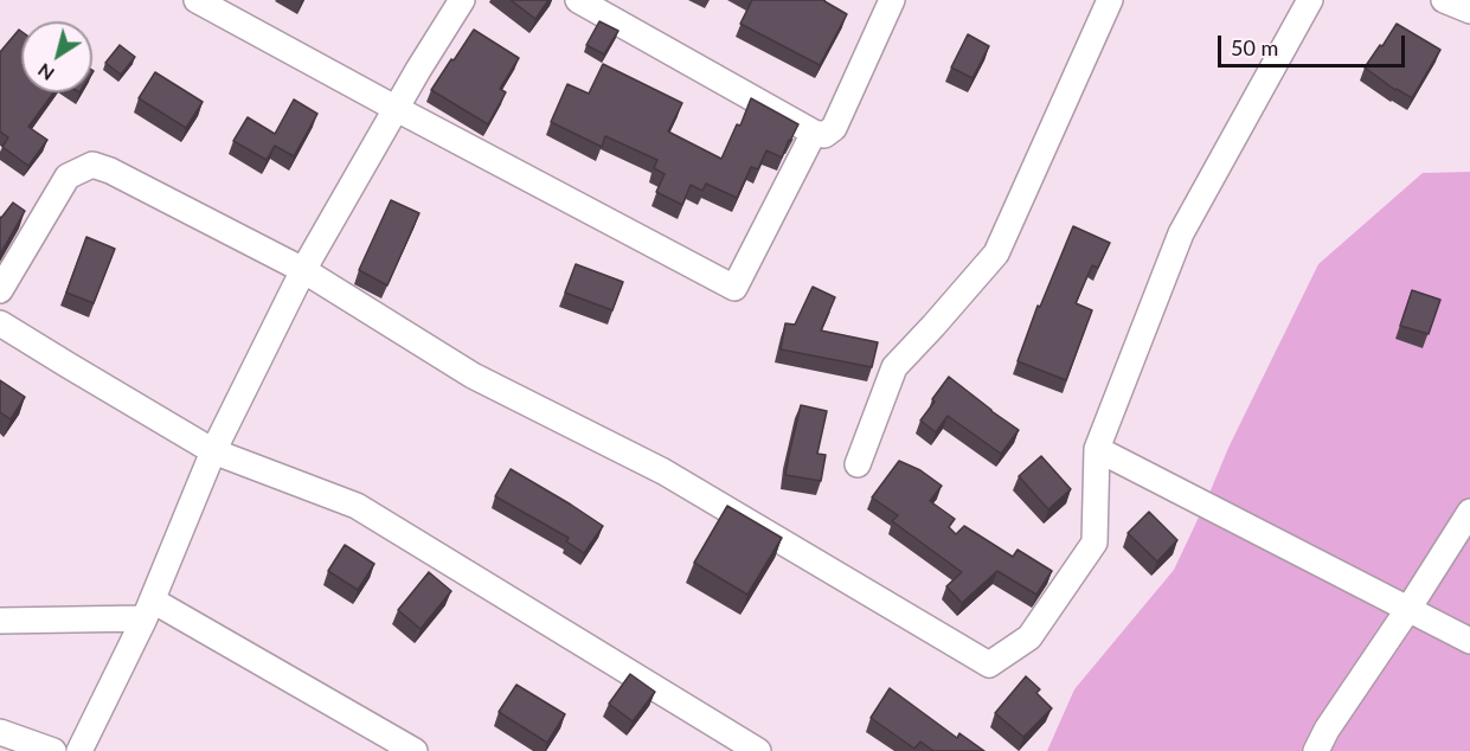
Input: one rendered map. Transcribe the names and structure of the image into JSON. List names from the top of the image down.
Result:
{
  "scale_bar": "50 m",
  "north": "bottom left"
}
